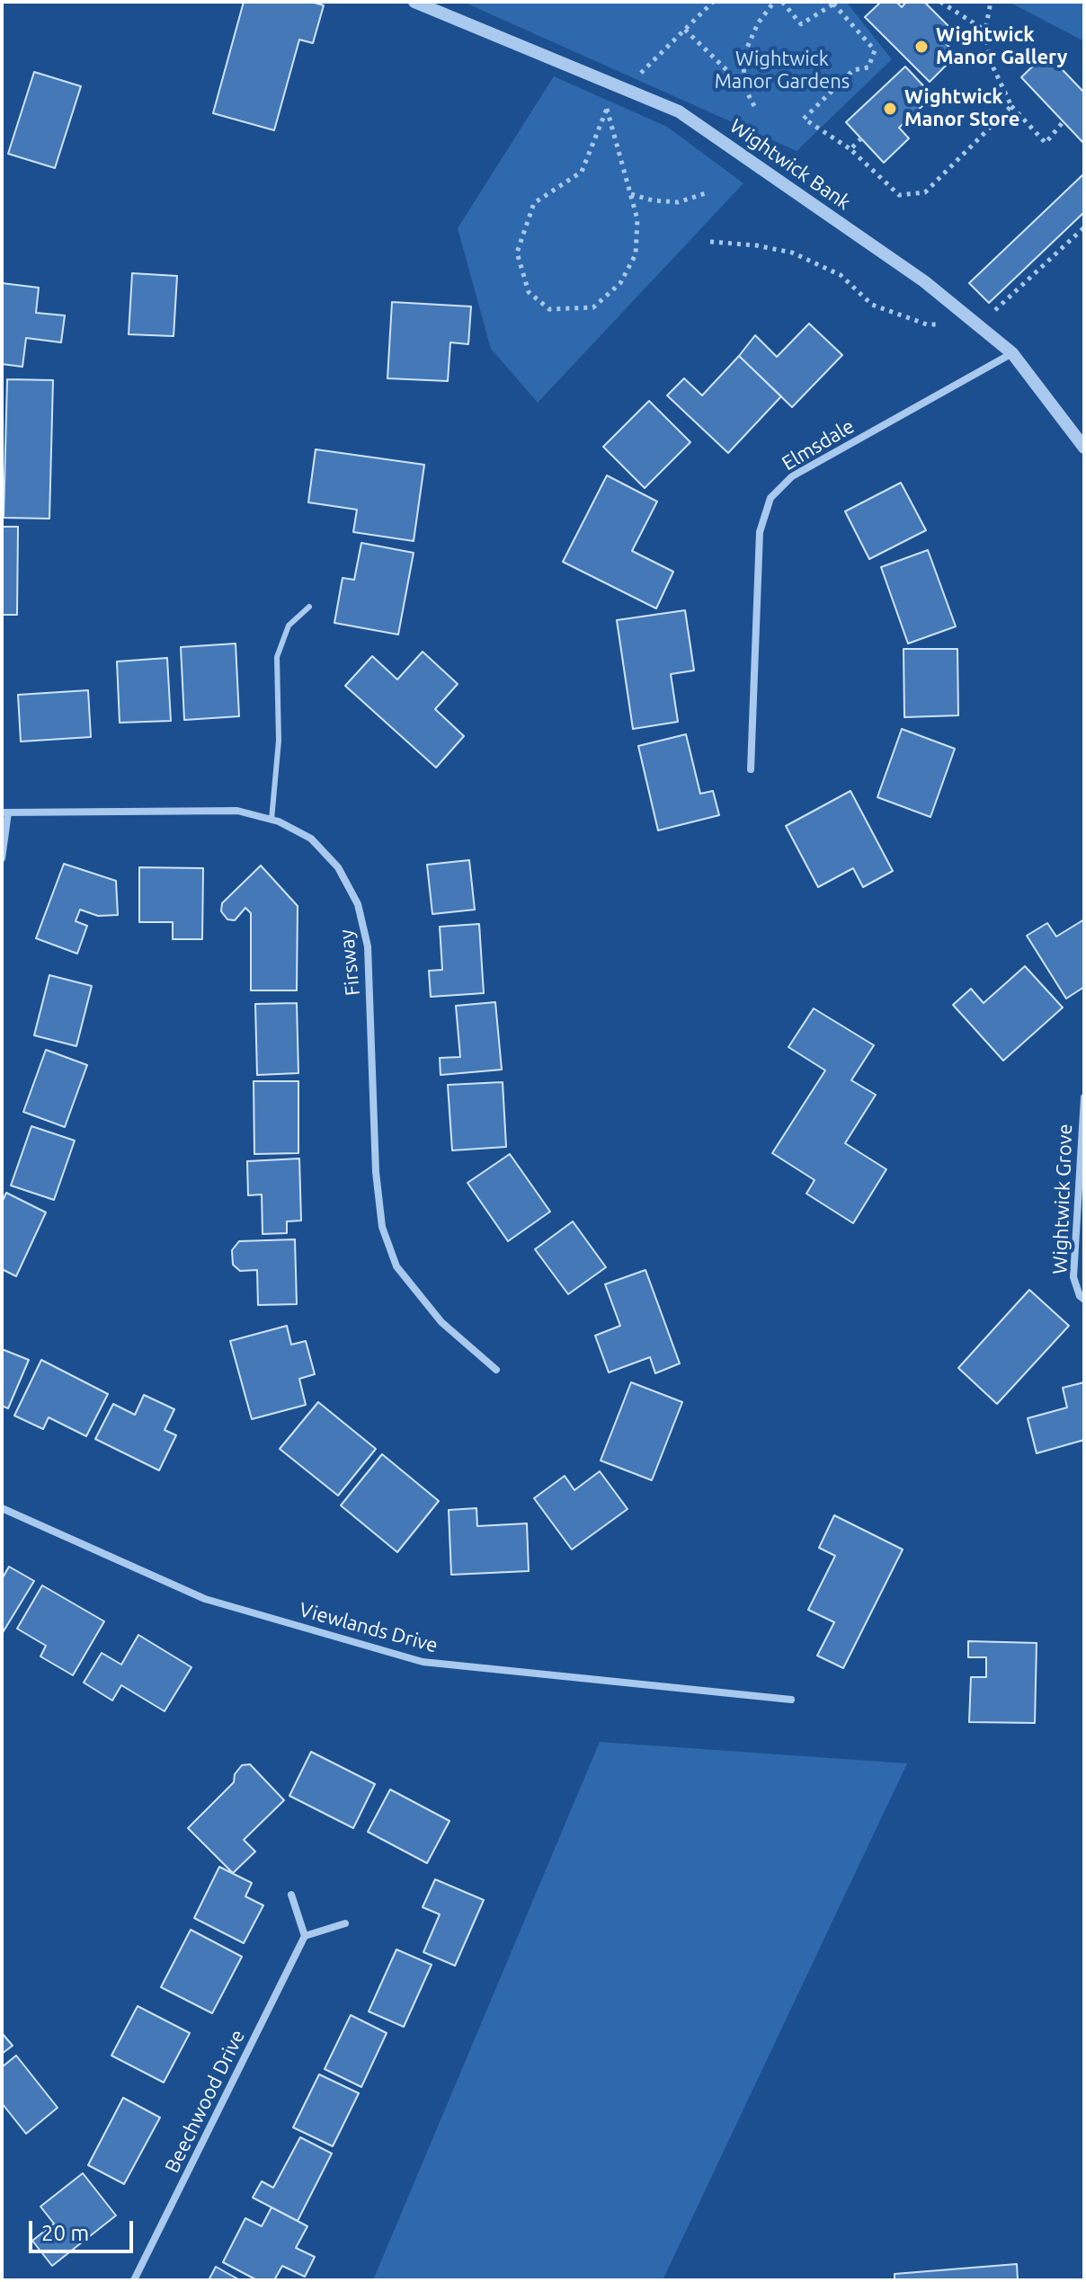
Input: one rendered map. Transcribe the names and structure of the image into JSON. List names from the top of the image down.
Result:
{
  "streets": {
    "street": [
      "Wightwick Bank",
      "Elmsdale",
      "Firsway",
      "Wightwick Grove",
      "Viewlands Drive",
      "Beechwood Drive"
    ]
  },
  "crossings": [
    ["Wightwick Bank", "Elmsdale"]
  ],
  "parks": ["Wightwick Manor Gardens"],
  "places": ["Wightwick Manor Gallery", "Wightwick Manor Store"],
  "scale_bar": "20 m"
}
